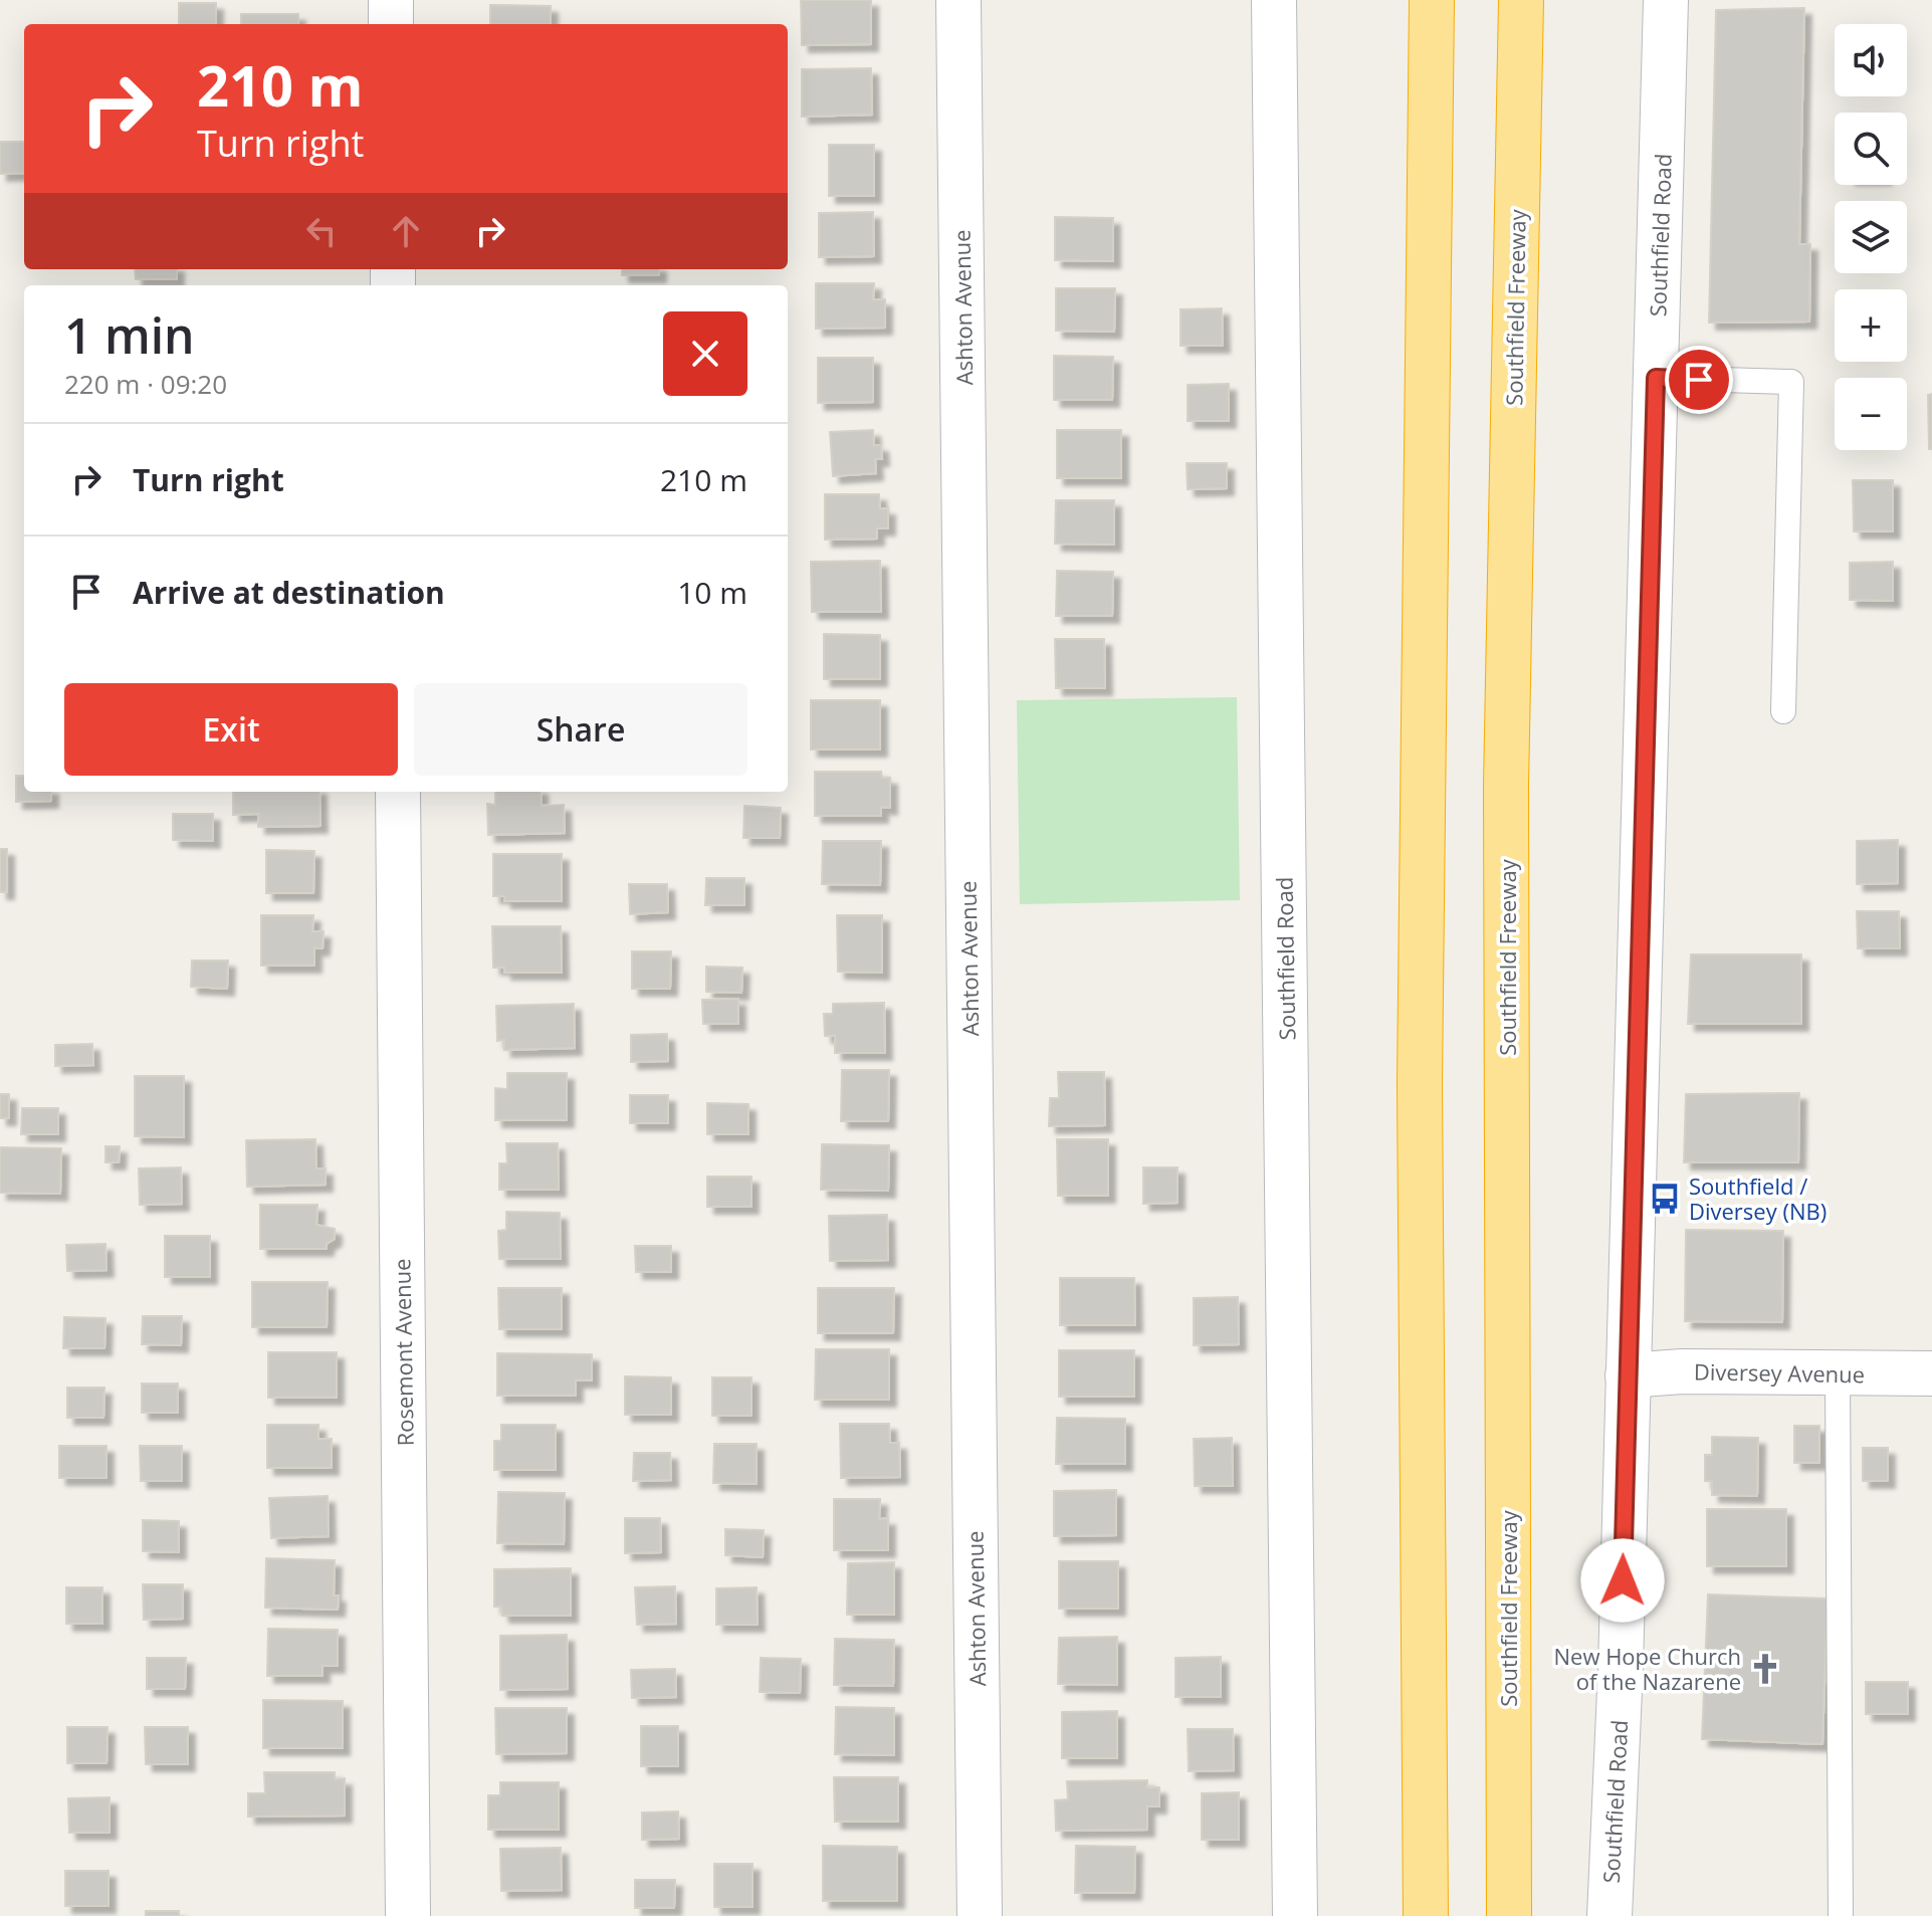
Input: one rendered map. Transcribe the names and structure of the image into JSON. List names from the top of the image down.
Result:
{
  "streets": {
    "highway": ["Southfield Freeway"],
    "main road": [
      "Southfield Road",
      "Ashton Avenue",
      "Rosemont Avenue",
      "Diversey Avenue"
    ]
  },
  "crossings": [
    ["Southfield Road", "Diversey Avenue"]
  ],
  "places": {
    "bus stop": ["Southfield / Diversey (NB)"],
    "church": ["New Hope Church of the Nazarene"]
  },
  "page": {
    "map_buttons": ["+", "−"],
    "turn": ["210 m", "Turn right"],
    "heading": ["1 min", "220 m · 09:20"],
    "list": [
      {
        "name": "Turn right",
        "value": "210 m"
      },
      {
        "name": "Arrive at destination",
        "value": "10 m"
      }
    ],
    "buttons": ["Exit", "Share"]
  }
}
